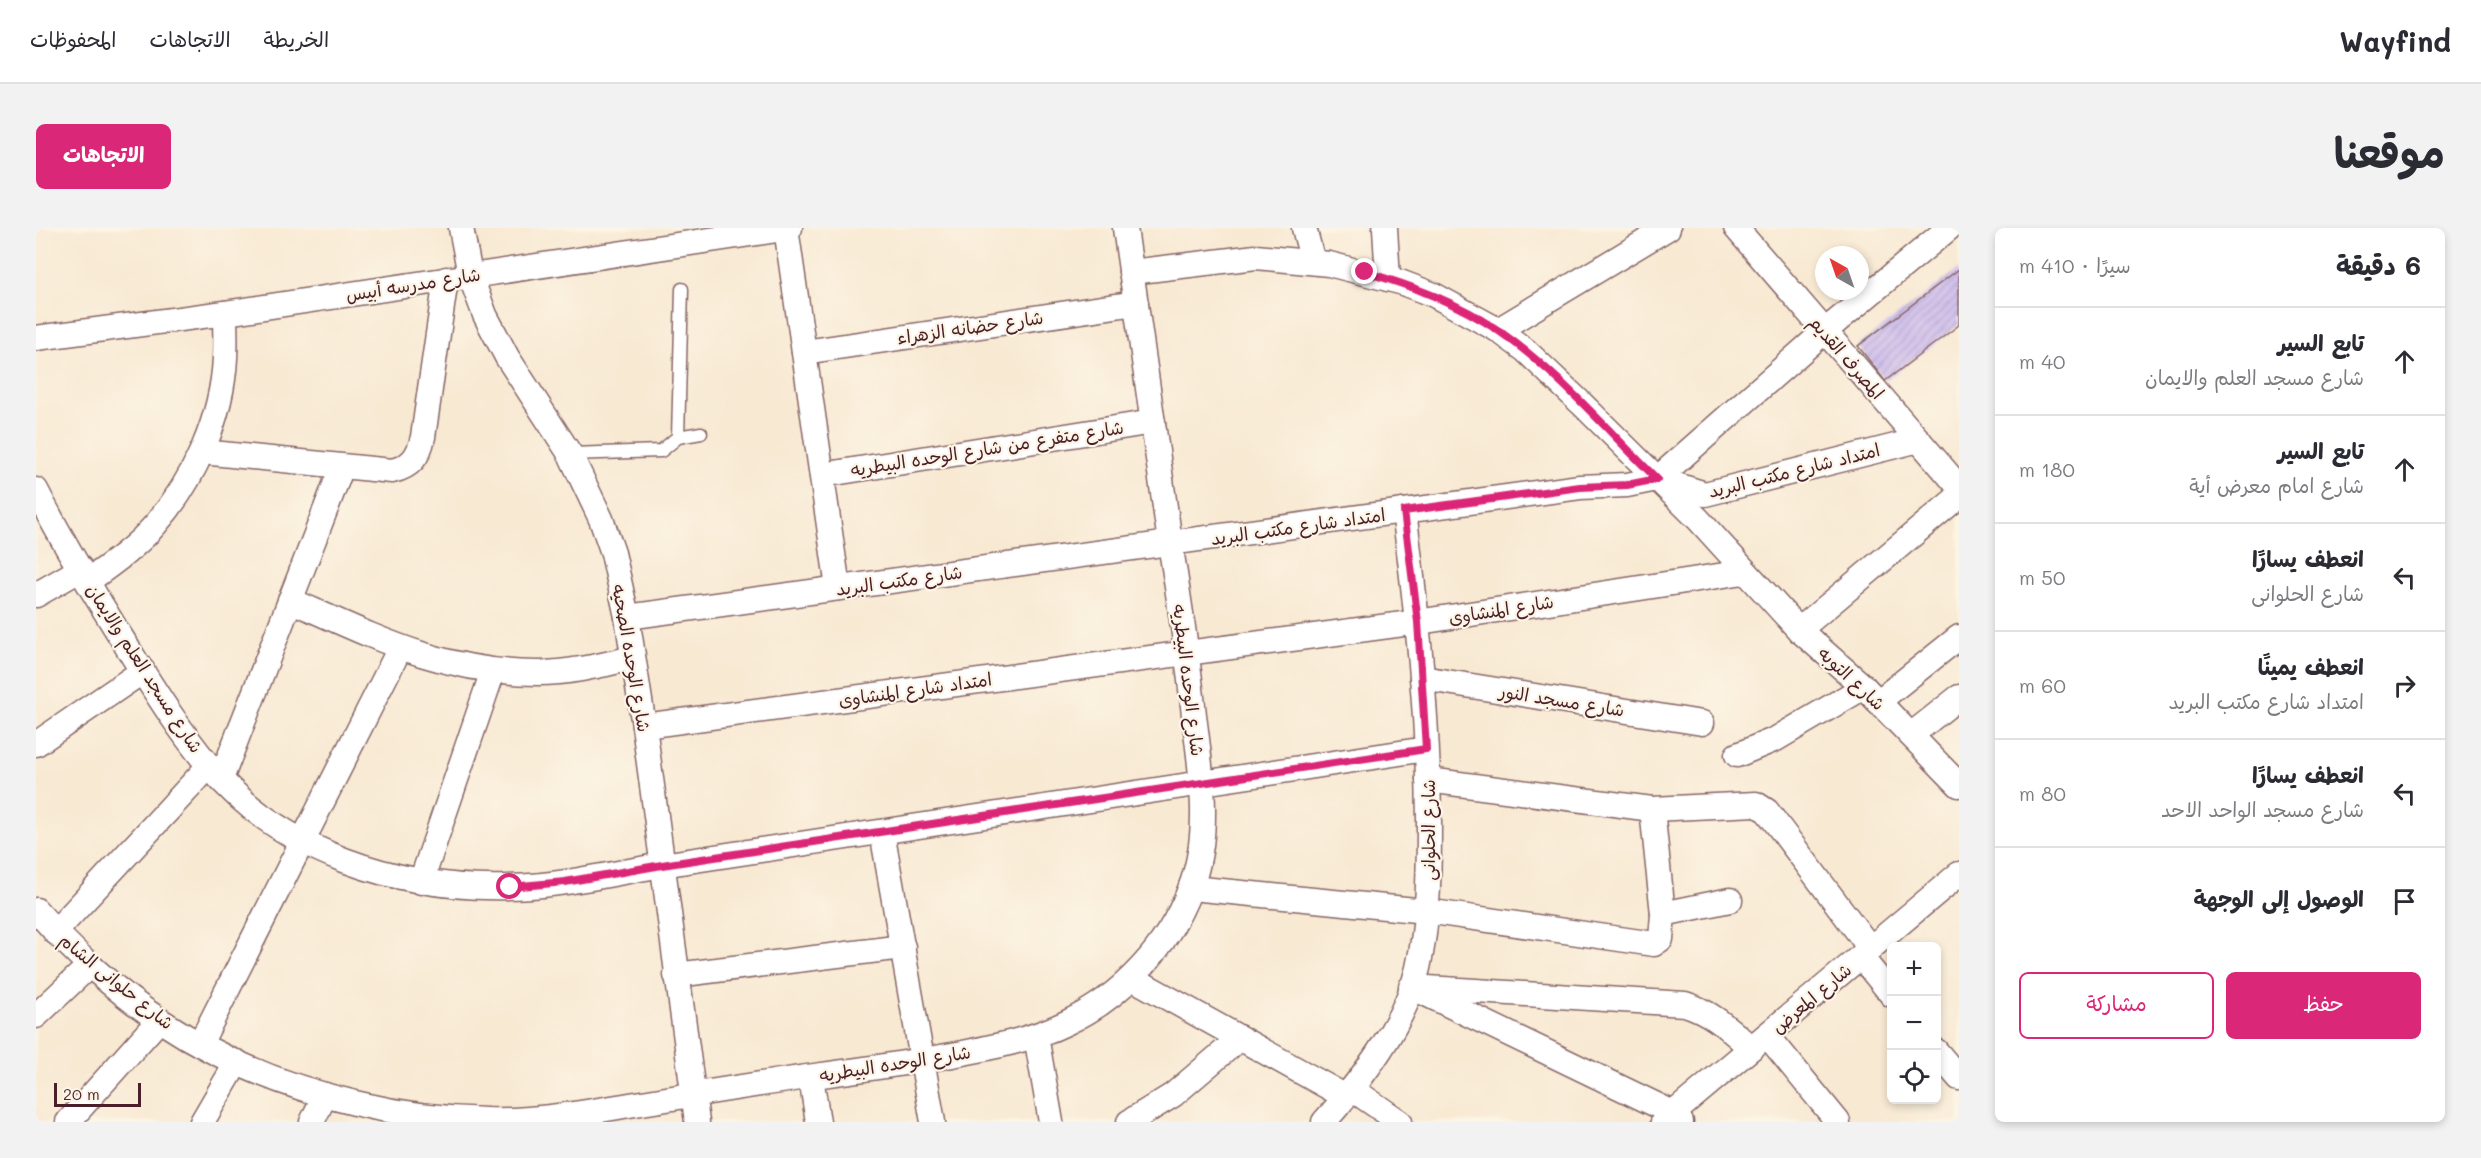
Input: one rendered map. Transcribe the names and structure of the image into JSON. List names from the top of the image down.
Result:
{
  "streets": {
    "street": [
      "شارع مدرسه أبيس",
      "شارع حضانه الزهراء",
      "المصرف القديم",
      "شارع متفرع من شارع الوحده البيطريه",
      "امتداد شارع مكتب البريد",
      "شارع مكتب البريد",
      "شارع المنشاوى",
      "شارع الوحده الصحيه",
      "شارع مسجد العلم والايمان",
      "شارع التوبه",
      "شارع الوحده البيطريه",
      "امتداد شارع المنشاوى",
      "شارع مسجد النور",
      "شارع الحلوانى",
      "شارع حلوانى الشام",
      "شارع المعرض"
    ]
  },
  "crossings": [
    ["شارع مدرسه أبيس", "شارع الوحده الصحيه"],
    ["شارع حضانه الزهراء", "شارع الوحده البيطريه"],
    ["المصرف القديم", "امتداد شارع مكتب البريد"],
    ["شارع متفرع من شارع الوحده البيطريه", "شارع الوحده البيطريه"],
    ["امتداد شارع مكتب البريد", "شارع مكتب البريد"],
    ["امتداد شارع مكتب البريد", "شارع التوبه"],
    ["امتداد شارع مكتب البريد", "شارع الوحده البيطريه"],
    ["امتداد شارع مكتب البريد", "شارع الحلوانى"],
    ["شارع مكتب البريد", "شارع الوحده الصحيه"],
    ["شارع مكتب البريد", "شارع الوحده البيطريه"],
    ["شارع المنشاوى", "شارع التوبه"],
    ["شارع المنشاوى", "شارع الوحده البيطريه"],
    ["شارع المنشاوى", "امتداد شارع المنشاوى"],
    ["شارع المنشاوى", "شارع الحلوانى"],
    ["شارع الوحده الصحيه", "شارع مسجد العلم والايمان"],
    ["شارع الوحده الصحيه", "شارع الوحده البيطريه"],
    ["شارع الوحده الصحيه", "امتداد شارع المنشاوى"],
    ["شارع الوحده الصحيه", "شارع حلوانى الشام"],
    ["شارع مسجد العلم والايمان", "شارع الوحده البيطريه"],
    ["شارع مسجد العلم والايمان", "شارع الحلوانى"],
    ["شارع التوبه", "شارع الوحده البيطريه"],
    ["شارع الوحده البيطريه", "امتداد شارع المنشاوى"],
    ["شارع الوحده البيطريه", "شارع حلوانى الشام"],
    ["شارع مسجد النور", "شارع الحلوانى"]
  ],
  "scale_bar": "20 m",
  "north": "top left",
  "page": {
    "header": "Wayfind",
    "nav": ["الخريطة", "الاتجاهات", "المحفوظات"],
    "title": "موقعنا",
    "buttons": [
      "الاتجاهات",
      ["حفظ", "مشاركة"]
    ],
    "heading": ["6 دقيقة", "سيرًا · 410 m"],
    "list": [
      ["تابع السير", "شارع مسجد العلم والايمان", "40 m"],
      ["تابع السير", "شارع امام معرض أية", "180 m"],
      ["انعطف يسارًا", "شارع الحلوانى", "50 m"],
      ["انعطف يمينًا", "امتداد شارع مكتب البريد", "60 m"],
      ["انعطف يسارًا", "شارع مسجد الواحد الاحد", "80 m"],
      "الوصول إلى الوجهة"
    ],
    "map_buttons": ["+", "−"],
    "scale": "20 m"
  }
}
